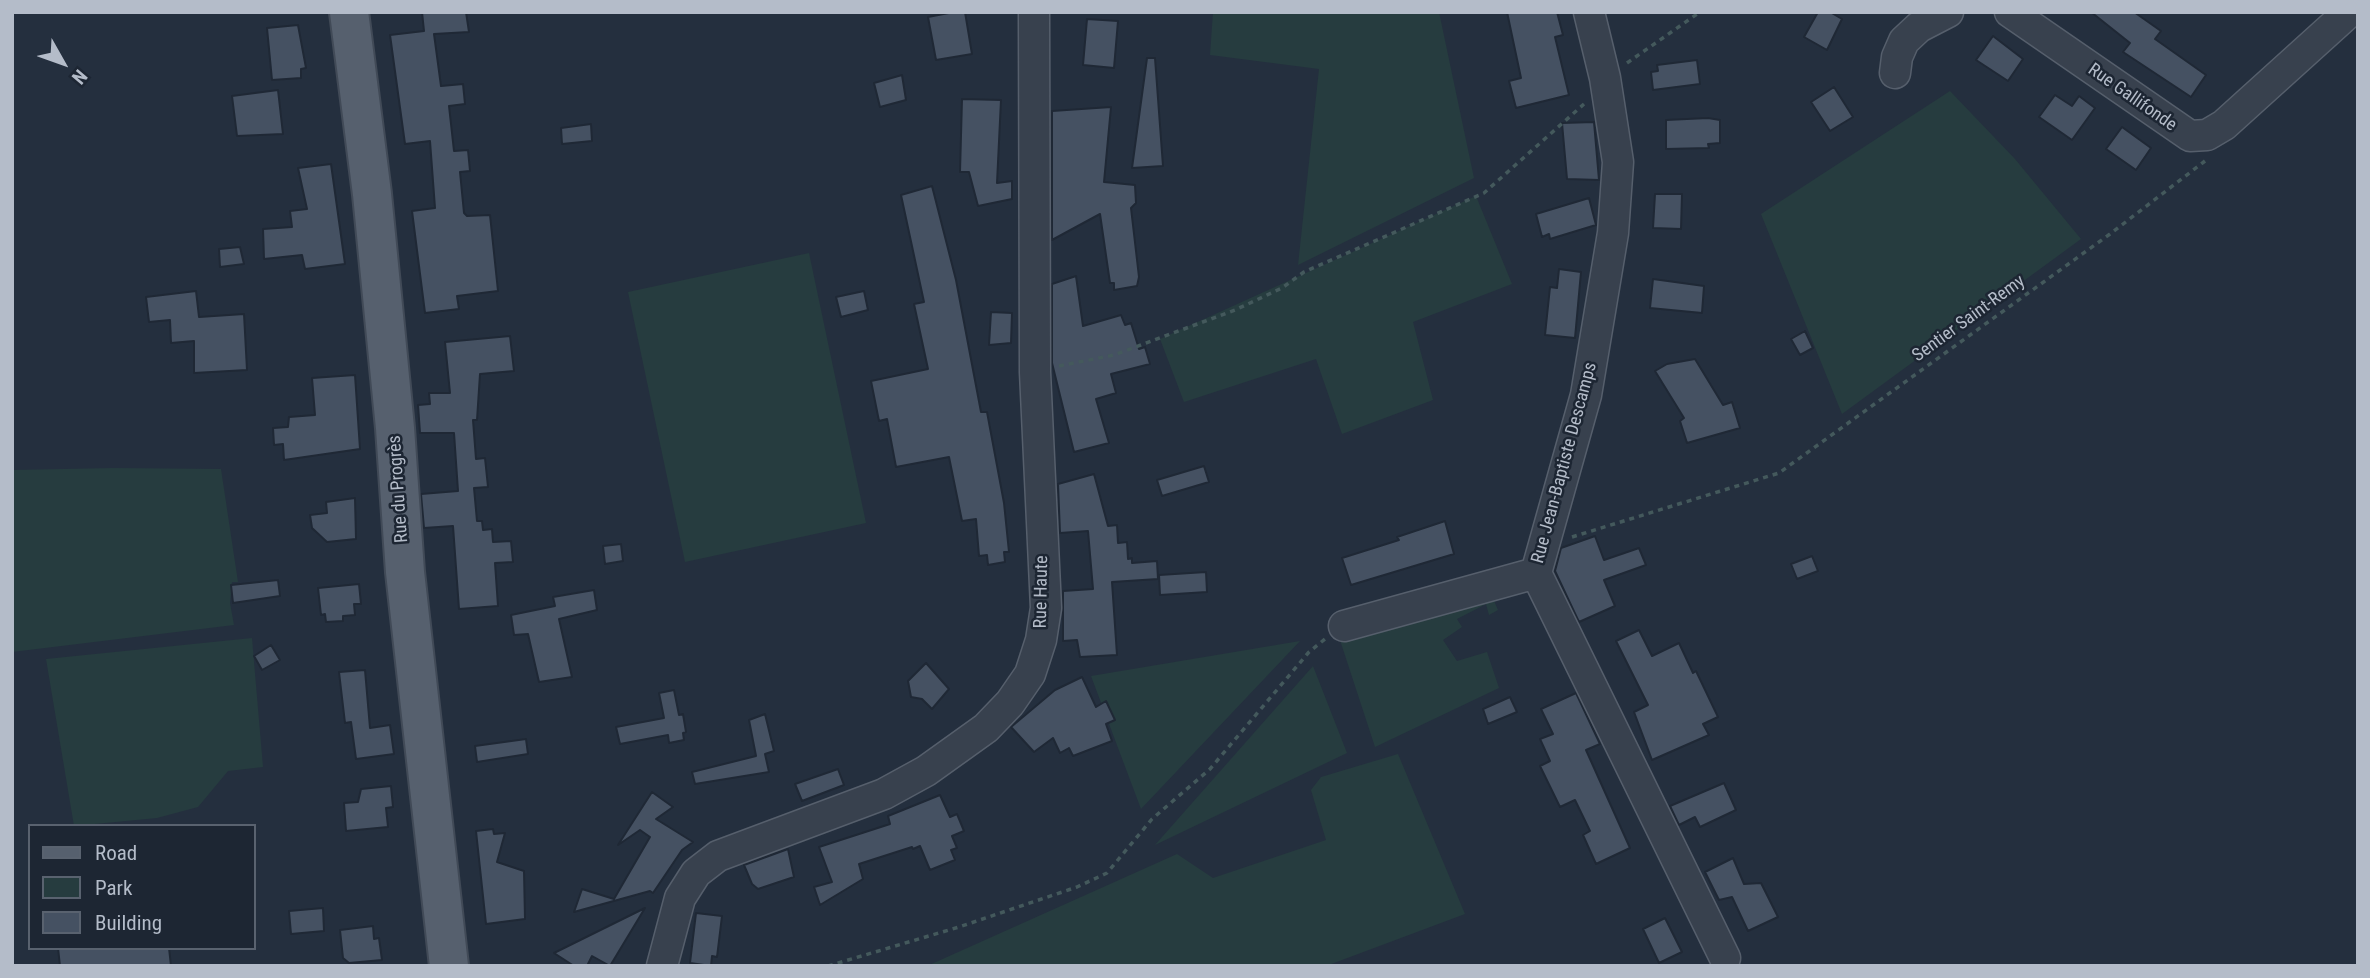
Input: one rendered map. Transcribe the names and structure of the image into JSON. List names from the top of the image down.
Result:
{
  "streets": {
    "main road": ["Rue du Progrès"],
    "street": ["Rue Gallifonde", "Rue Jean-Baptiste Descamps", "Rue Haute"],
    "path": ["Sentier Saint-Remy"]
  },
  "crossings": [
    ["Sentier Saint-Remy", "Rue Jean-Baptiste Descamps"]
  ],
  "legend": ["Road", "Park", "Building"],
  "north": "bottom right"
}
